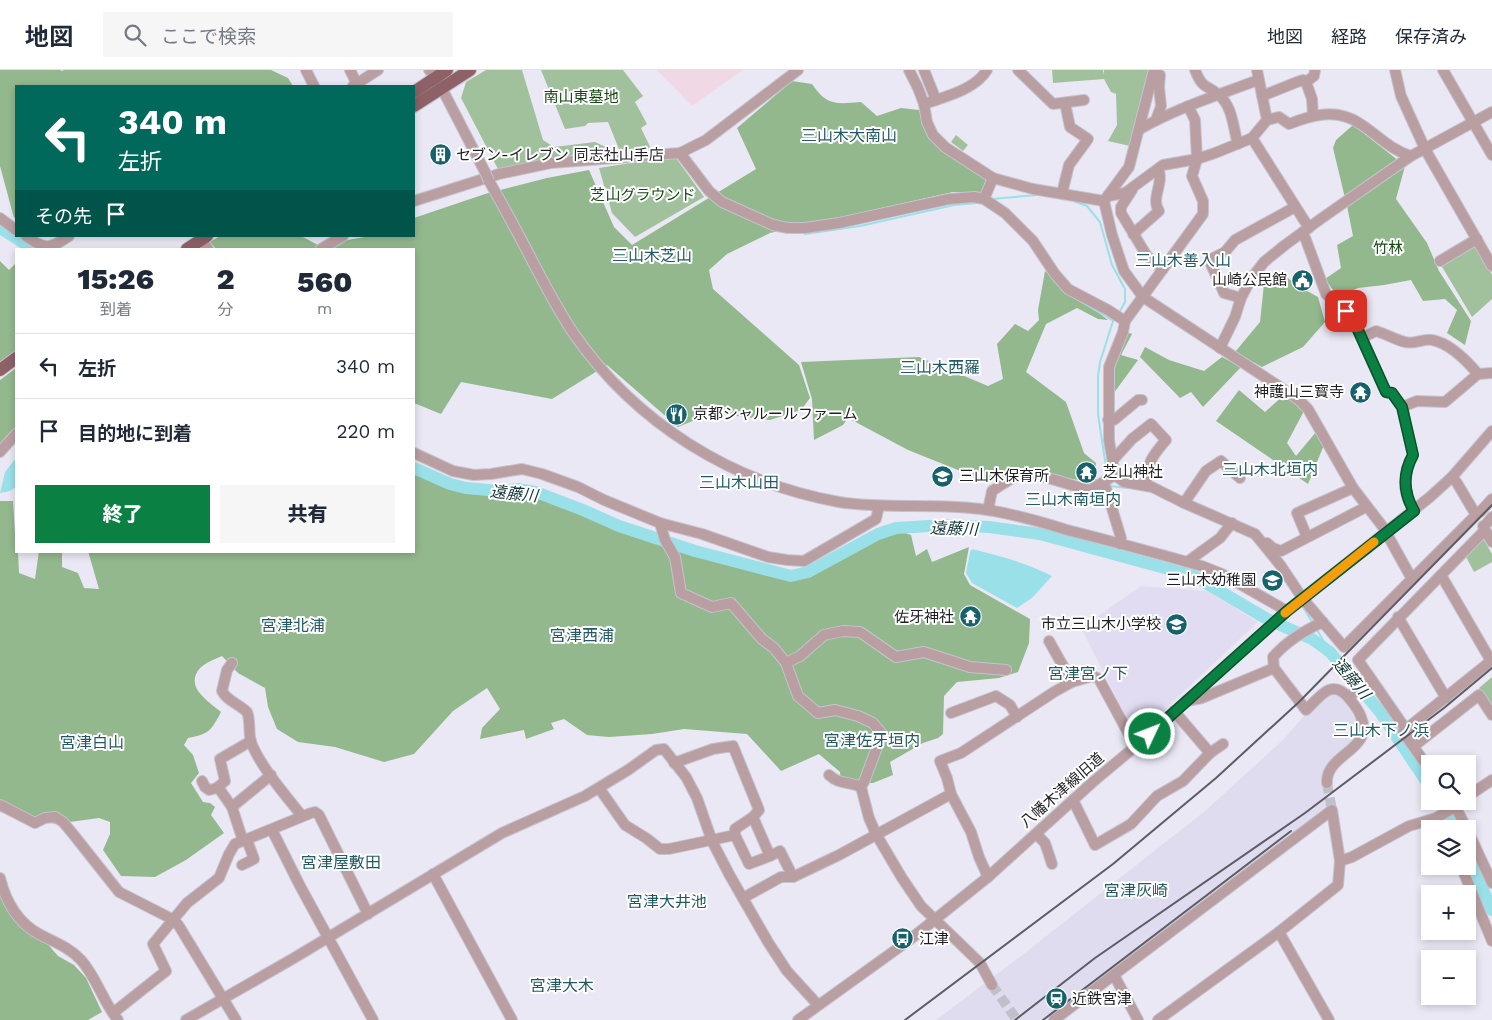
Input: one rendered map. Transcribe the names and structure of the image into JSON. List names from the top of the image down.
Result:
{
  "streets": {
    "street": ["八幡木津線旧道"]
  },
  "districts": [
    "三山木大南山",
    "三山木芝山",
    "三山木善入山",
    "三山木西羅",
    "三山木北垣内",
    "三山木山田",
    "三山木南垣内",
    "宮津北浦",
    "宮津西浦",
    "宮津宮ノ下",
    "三山木下ノ浜",
    "宮津佐牙垣内",
    "宮津白山",
    "宮津屋敷田",
    "宮津灰崎",
    "宮津大井池",
    "宮津大木"
  ],
  "water": ["遠藤川"],
  "parks": ["南山東墓地", "芝山グラウンド", "竹林"],
  "places": {
    "building": ["セブン-イレブン 同志社山手店"],
    "public building": ["山崎公民館"],
    "temple": ["神護山三寳寺", "芝山神社", "佐牙神社"],
    "restaurant": ["京都シャルールファーム"],
    "school or university": ["三山木保育所", "三山木幼稚園", "市立三山木小学校"],
    "bus stop": ["江津"],
    "station": ["近鉄宮津"]
  },
  "page": {
    "header": "地図",
    "search": "ここで検索",
    "nav": ["地図", "経路", "保存済み"],
    "turn": ["340 m", "左折"],
    "then": "その先",
    "eta": [
      "15:26",
      "到着",
      "2",
      "分",
      "560",
      "m"
    ],
    "list": [
      {
        "name": "左折",
        "value": "340 m"
      },
      {
        "name": "目的地に到着",
        "value": "220 m"
      }
    ],
    "buttons": ["終了", "共有"],
    "map_buttons": ["+", "−"]
  }
}
